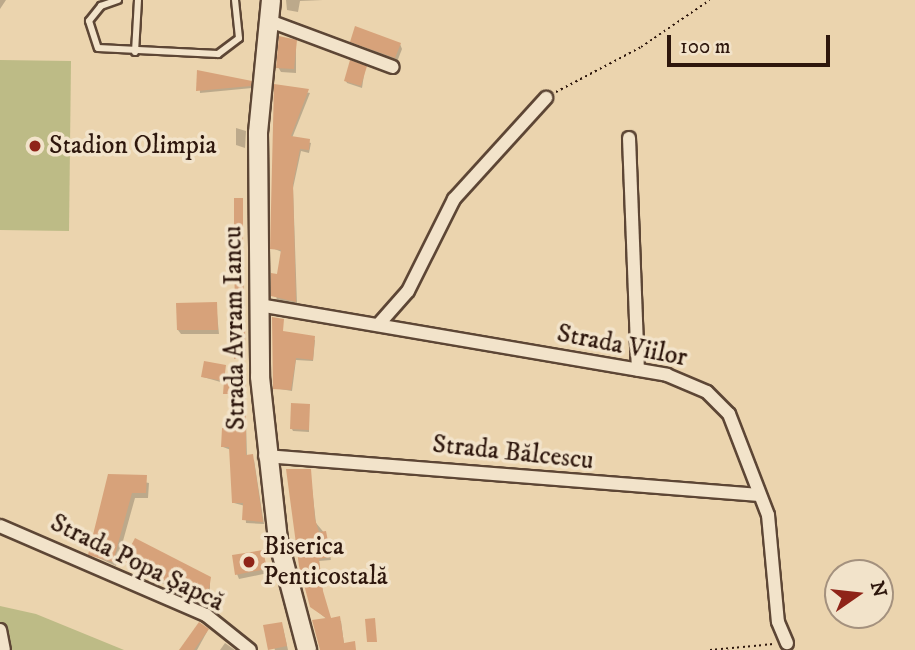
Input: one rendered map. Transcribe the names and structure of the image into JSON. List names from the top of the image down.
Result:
{
  "streets": {
    "main road": ["Strada Avram Iancu"],
    "street": ["Strada Viilor", "Strada Bălcescu", "Strada Popa Șapcă"]
  },
  "crossings": [
    ["Strada Avram Iancu", "Strada Viilor"],
    ["Strada Avram Iancu", "Strada Bălcescu"],
    ["Strada Viilor", "Strada Bălcescu"]
  ],
  "places": ["Stadion Olimpia", "Biserica Penticostală"],
  "scale_bar": "100 m",
  "north": "right"
}
